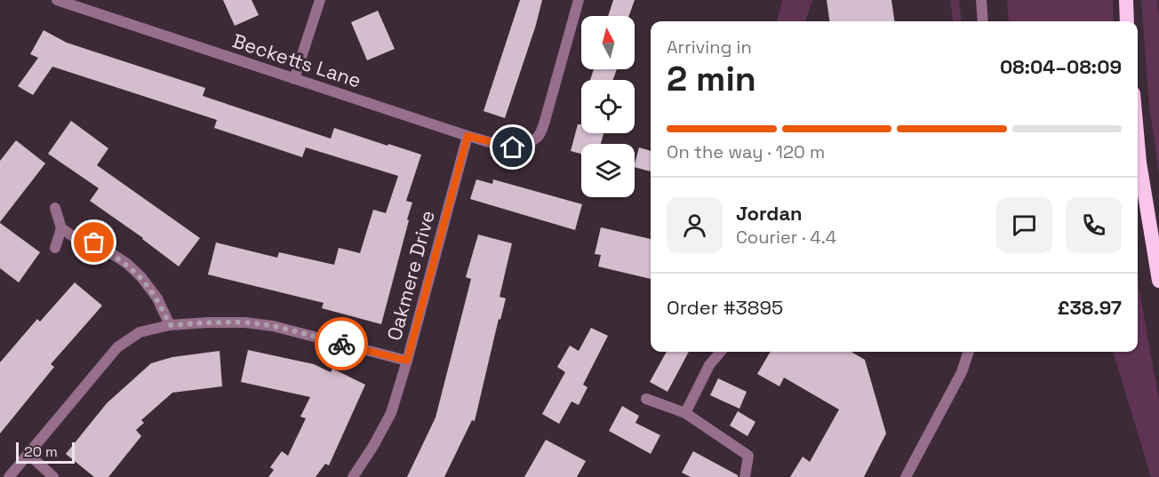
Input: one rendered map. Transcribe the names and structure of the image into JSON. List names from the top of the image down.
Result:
{
  "streets": {
    "street": ["Becketts Lane", "Oakmere Drive"]
  },
  "crossings": [
    ["Becketts Lane", "Oakmere Drive"]
  ],
  "scale_bar": "20 m",
  "north": "top",
  "page": {
    "heading": ["2 min", "Arriving in", "08:04–08:09"],
    "panel": [
      "Jordan",
      "Courier · 4.4",
      "Order #3895",
      "£38.97"
    ],
    "bar": "On the way · 120 m",
    "scale": "20 m"
  }
}
